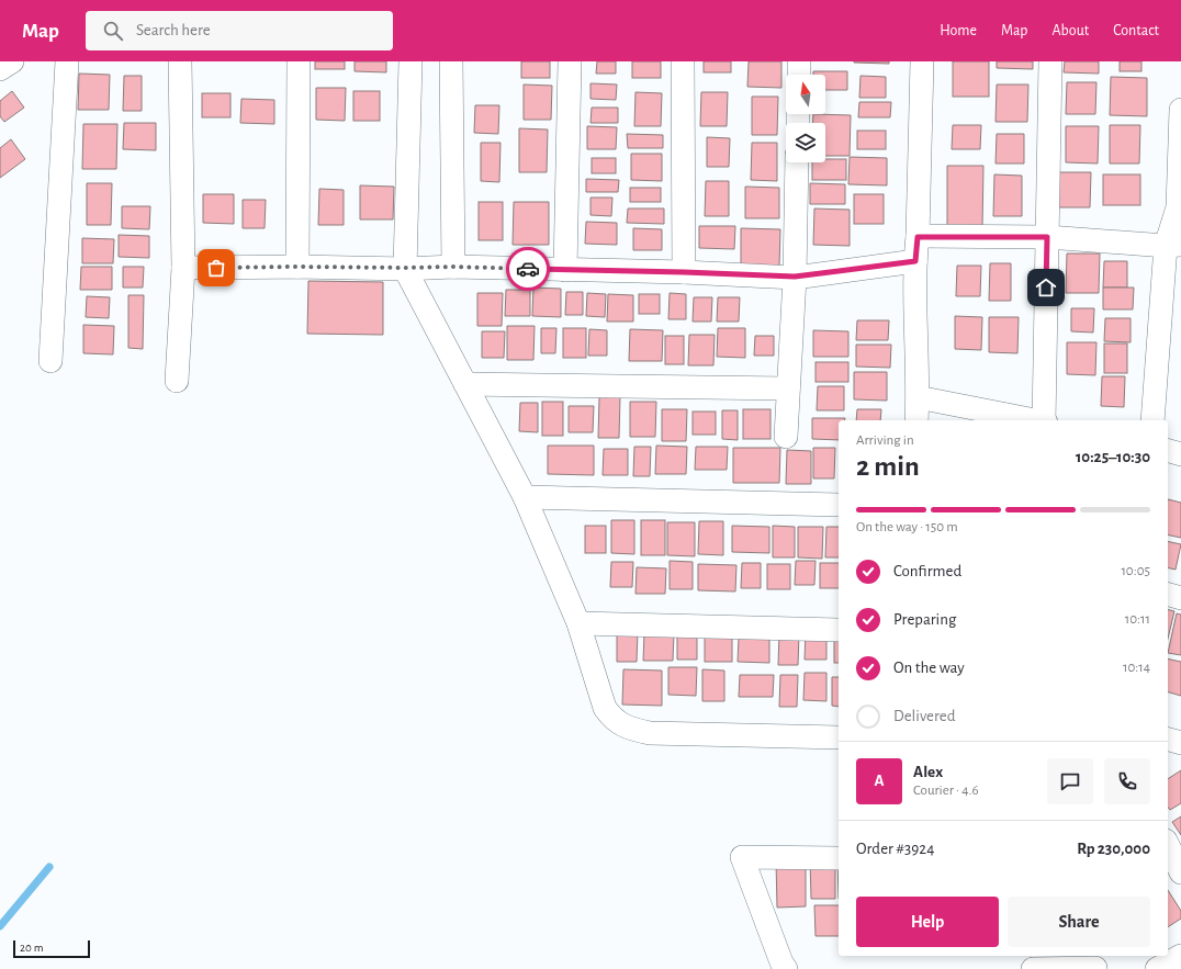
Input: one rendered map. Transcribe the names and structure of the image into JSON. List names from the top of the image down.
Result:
{
  "scale_bar": "20 m",
  "north": "top",
  "page": {
    "header": "Map",
    "search": "Search here",
    "nav": [
      "Home",
      "Map",
      "About",
      "Contact"
    ],
    "heading": ["2 min", "Arriving in", "10:25–10:30"],
    "panel": [
      "Alex",
      "Courier · 4.6",
      "Order #3924",
      "Rp 230,000"
    ],
    "bar": "On the way · 150 m",
    "list": [
      ["Confirmed", "10:05"],
      ["Preparing", "10:11"],
      ["On the way", "10:14"],
      "Delivered"
    ],
    "round": "A",
    "buttons": ["Help", "Share"],
    "scale": "20 m"
  }
}
